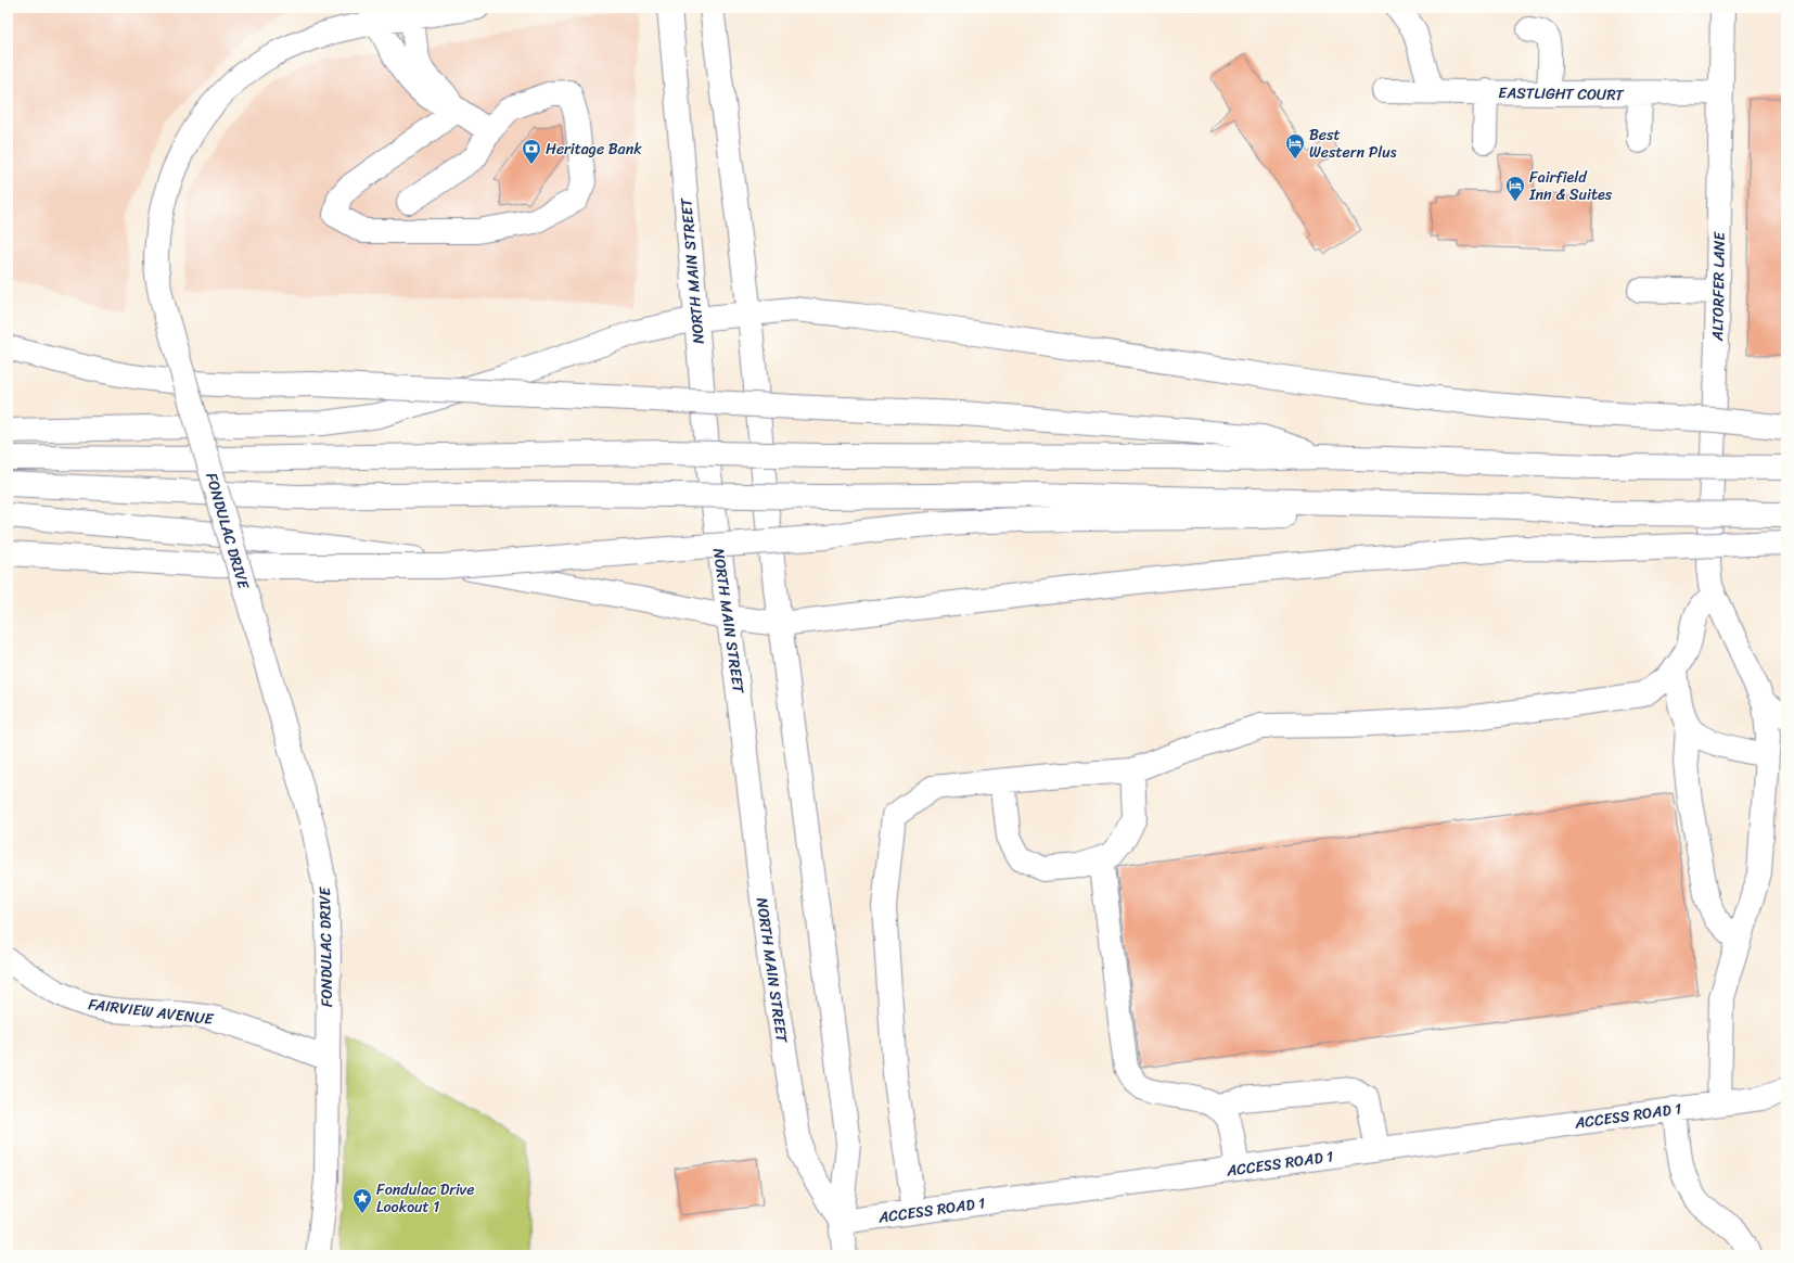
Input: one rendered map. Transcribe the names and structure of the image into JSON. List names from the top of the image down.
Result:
{
  "streets": {
    "main road": [
      "EASTLIGHT COURT",
      "NORTH MAIN STREET",
      "ALTORFER LANE",
      "FONDULAC DRIVE",
      "FAIRVIEW AVENUE",
      "ACCESS ROAD 1"
    ]
  },
  "crossings": [
    ["EASTLIGHT COURT", "ALTORFER LANE"],
    ["NORTH MAIN STREET", "ACCESS ROAD 1"],
    ["ALTORFER LANE", "ACCESS ROAD 1"],
    ["FONDULAC DRIVE", "FAIRVIEW AVENUE"]
  ],
  "places": {
    "hotel": ["Best Western Plus", "Fairfield Inn & Suites"],
    "bank": ["Heritage Bank"],
    "place": ["Fondulac Drive Lookout 1"]
  }
}
